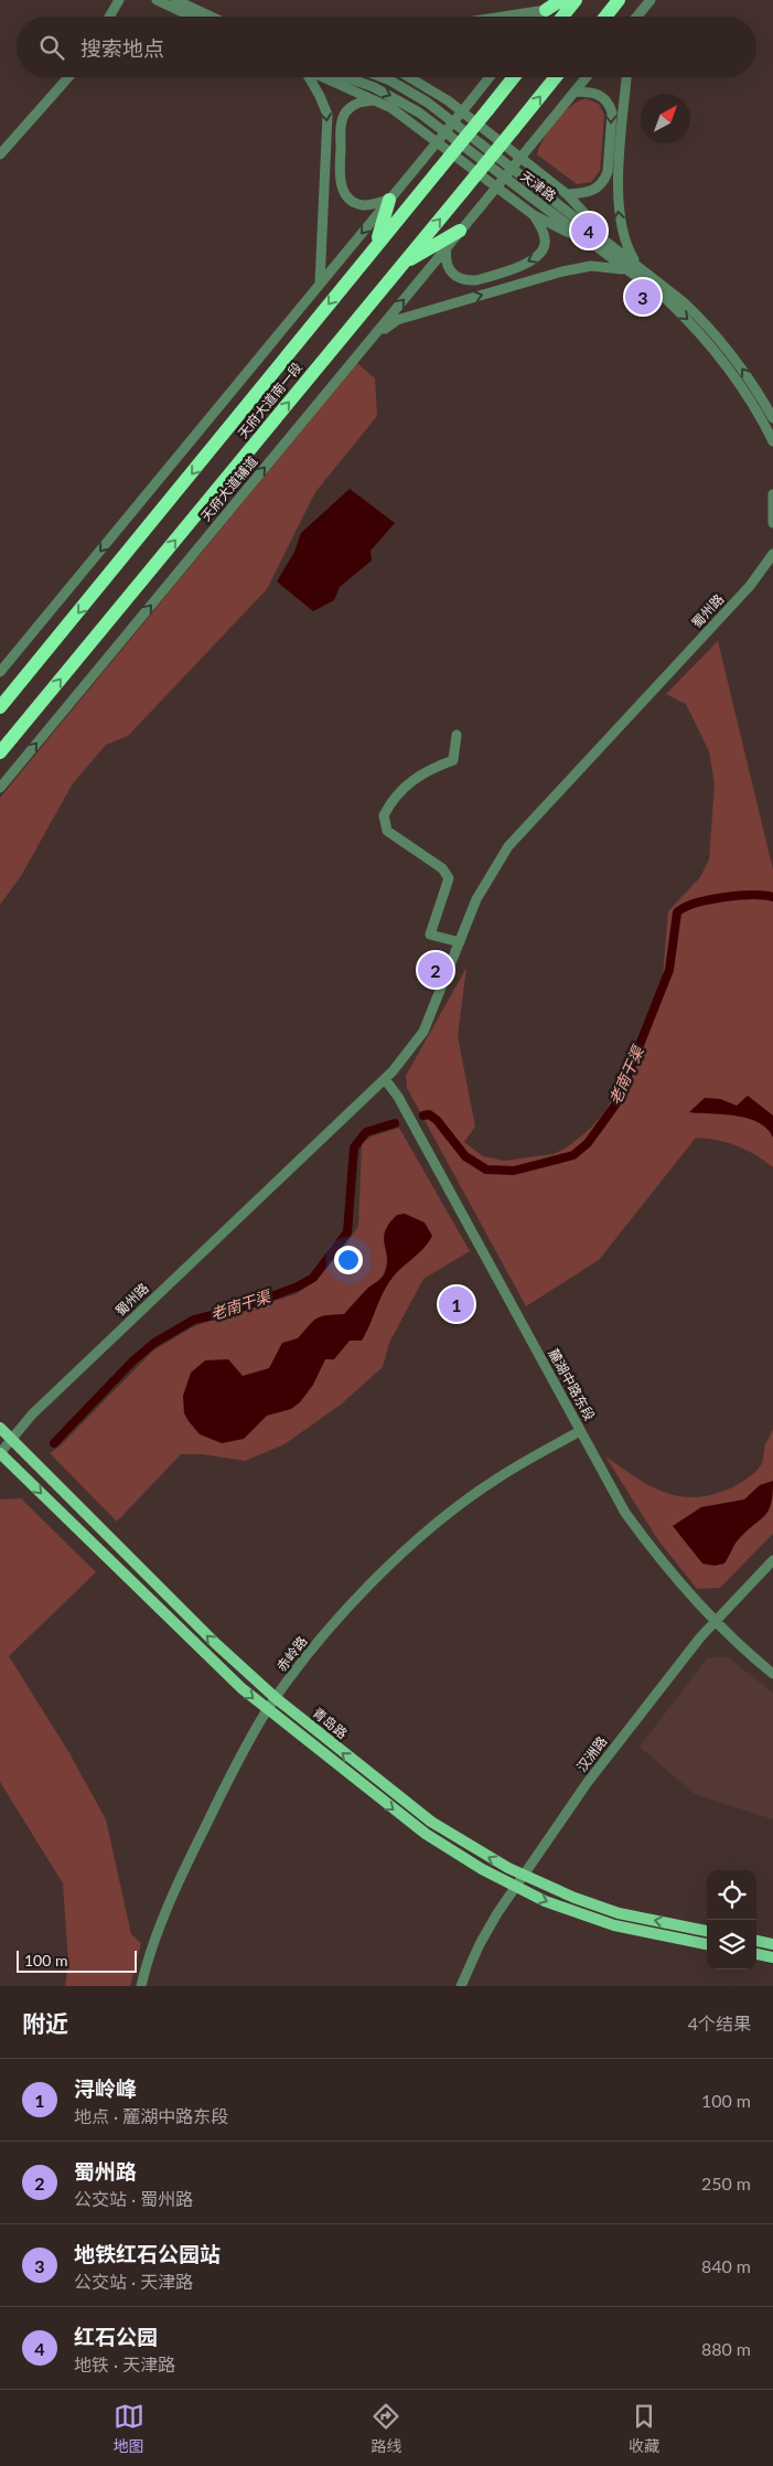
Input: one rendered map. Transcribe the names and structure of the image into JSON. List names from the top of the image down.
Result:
{
  "streets": {
    "highway": ["天府大道南一段"],
    "main road": ["青岛路"],
    "street": [
      "天津路",
      "天府大道辅道",
      "蜀州路",
      "麓湖中路东段",
      "赤岭路",
      "汉洲路"
    ]
  },
  "crossings": [
    ["蜀州路", "麓湖中路东段"],
    ["蜀州路", "青岛路"],
    ["麓湖中路东段", "赤岭路"],
    ["麓湖中路东段", "汉洲路"],
    ["赤岭路", "青岛路"],
    ["青岛路", "汉洲路"]
  ],
  "water": ["老南干渠"],
  "scale_bar": "100 m",
  "north": "top right",
  "page": {
    "search": "搜索地点",
    "pins": [
      "4",
      "3",
      "2",
      "1"
    ],
    "scale": "100 m",
    "heading": ["附近", "4个结果"],
    "list": [
      {
        "mark": "1",
        "name": "浔岭峰",
        "note": "地点 · 麓湖中路东段",
        "value": "100 m"
      },
      {
        "mark": "2",
        "name": "蜀州路",
        "note": "公交站 · 蜀州路",
        "value": "250 m"
      },
      {
        "mark": "3",
        "name": "地铁红石公园站",
        "note": "公交站 · 天津路",
        "value": "840 m"
      },
      {
        "mark": "4",
        "name": "红石公园",
        "note": "地铁 · 天津路",
        "value": "880 m"
      }
    ],
    "nav": ["地图", "路线", "收藏"]
  }
}
